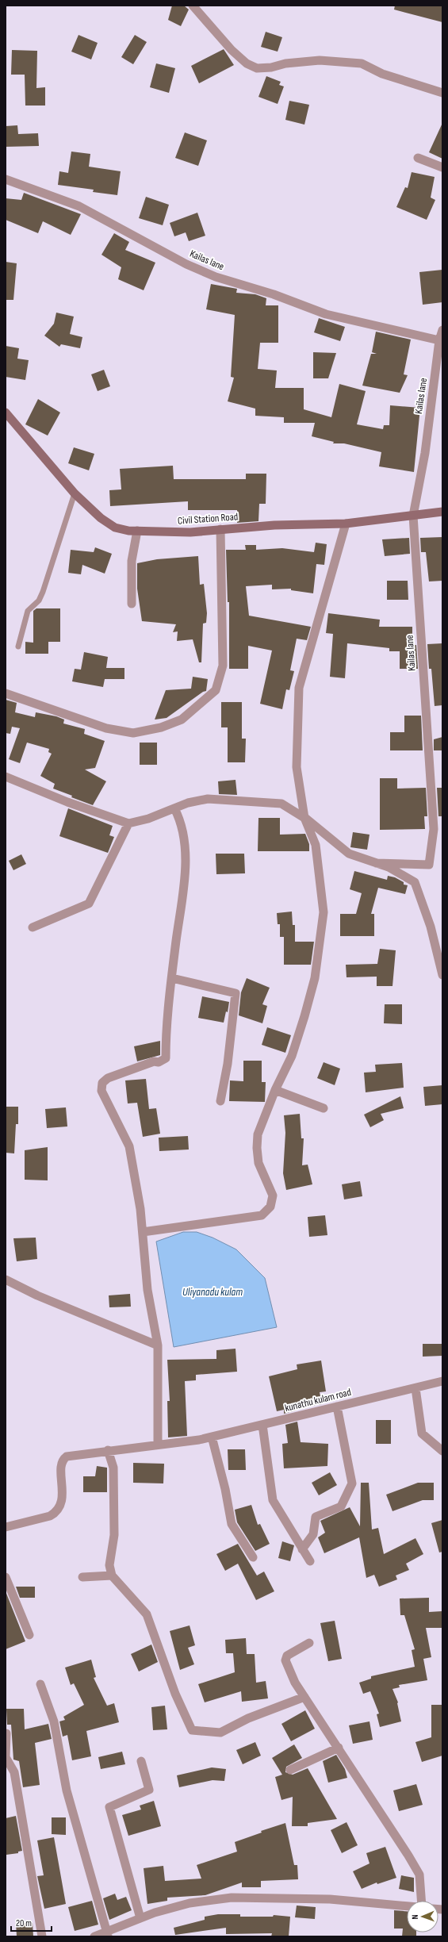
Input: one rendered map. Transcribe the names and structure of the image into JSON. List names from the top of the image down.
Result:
{
  "streets": {
    "main road": ["Civil Station Road"],
    "street": ["Kailas lane", "kunathu kulam road"]
  },
  "crossings": [
    ["Kailas lane", "Civil Station Road"]
  ],
  "water": ["Uliyanadu kulam"],
  "scale_bar": "20 m",
  "north": "left"
}
